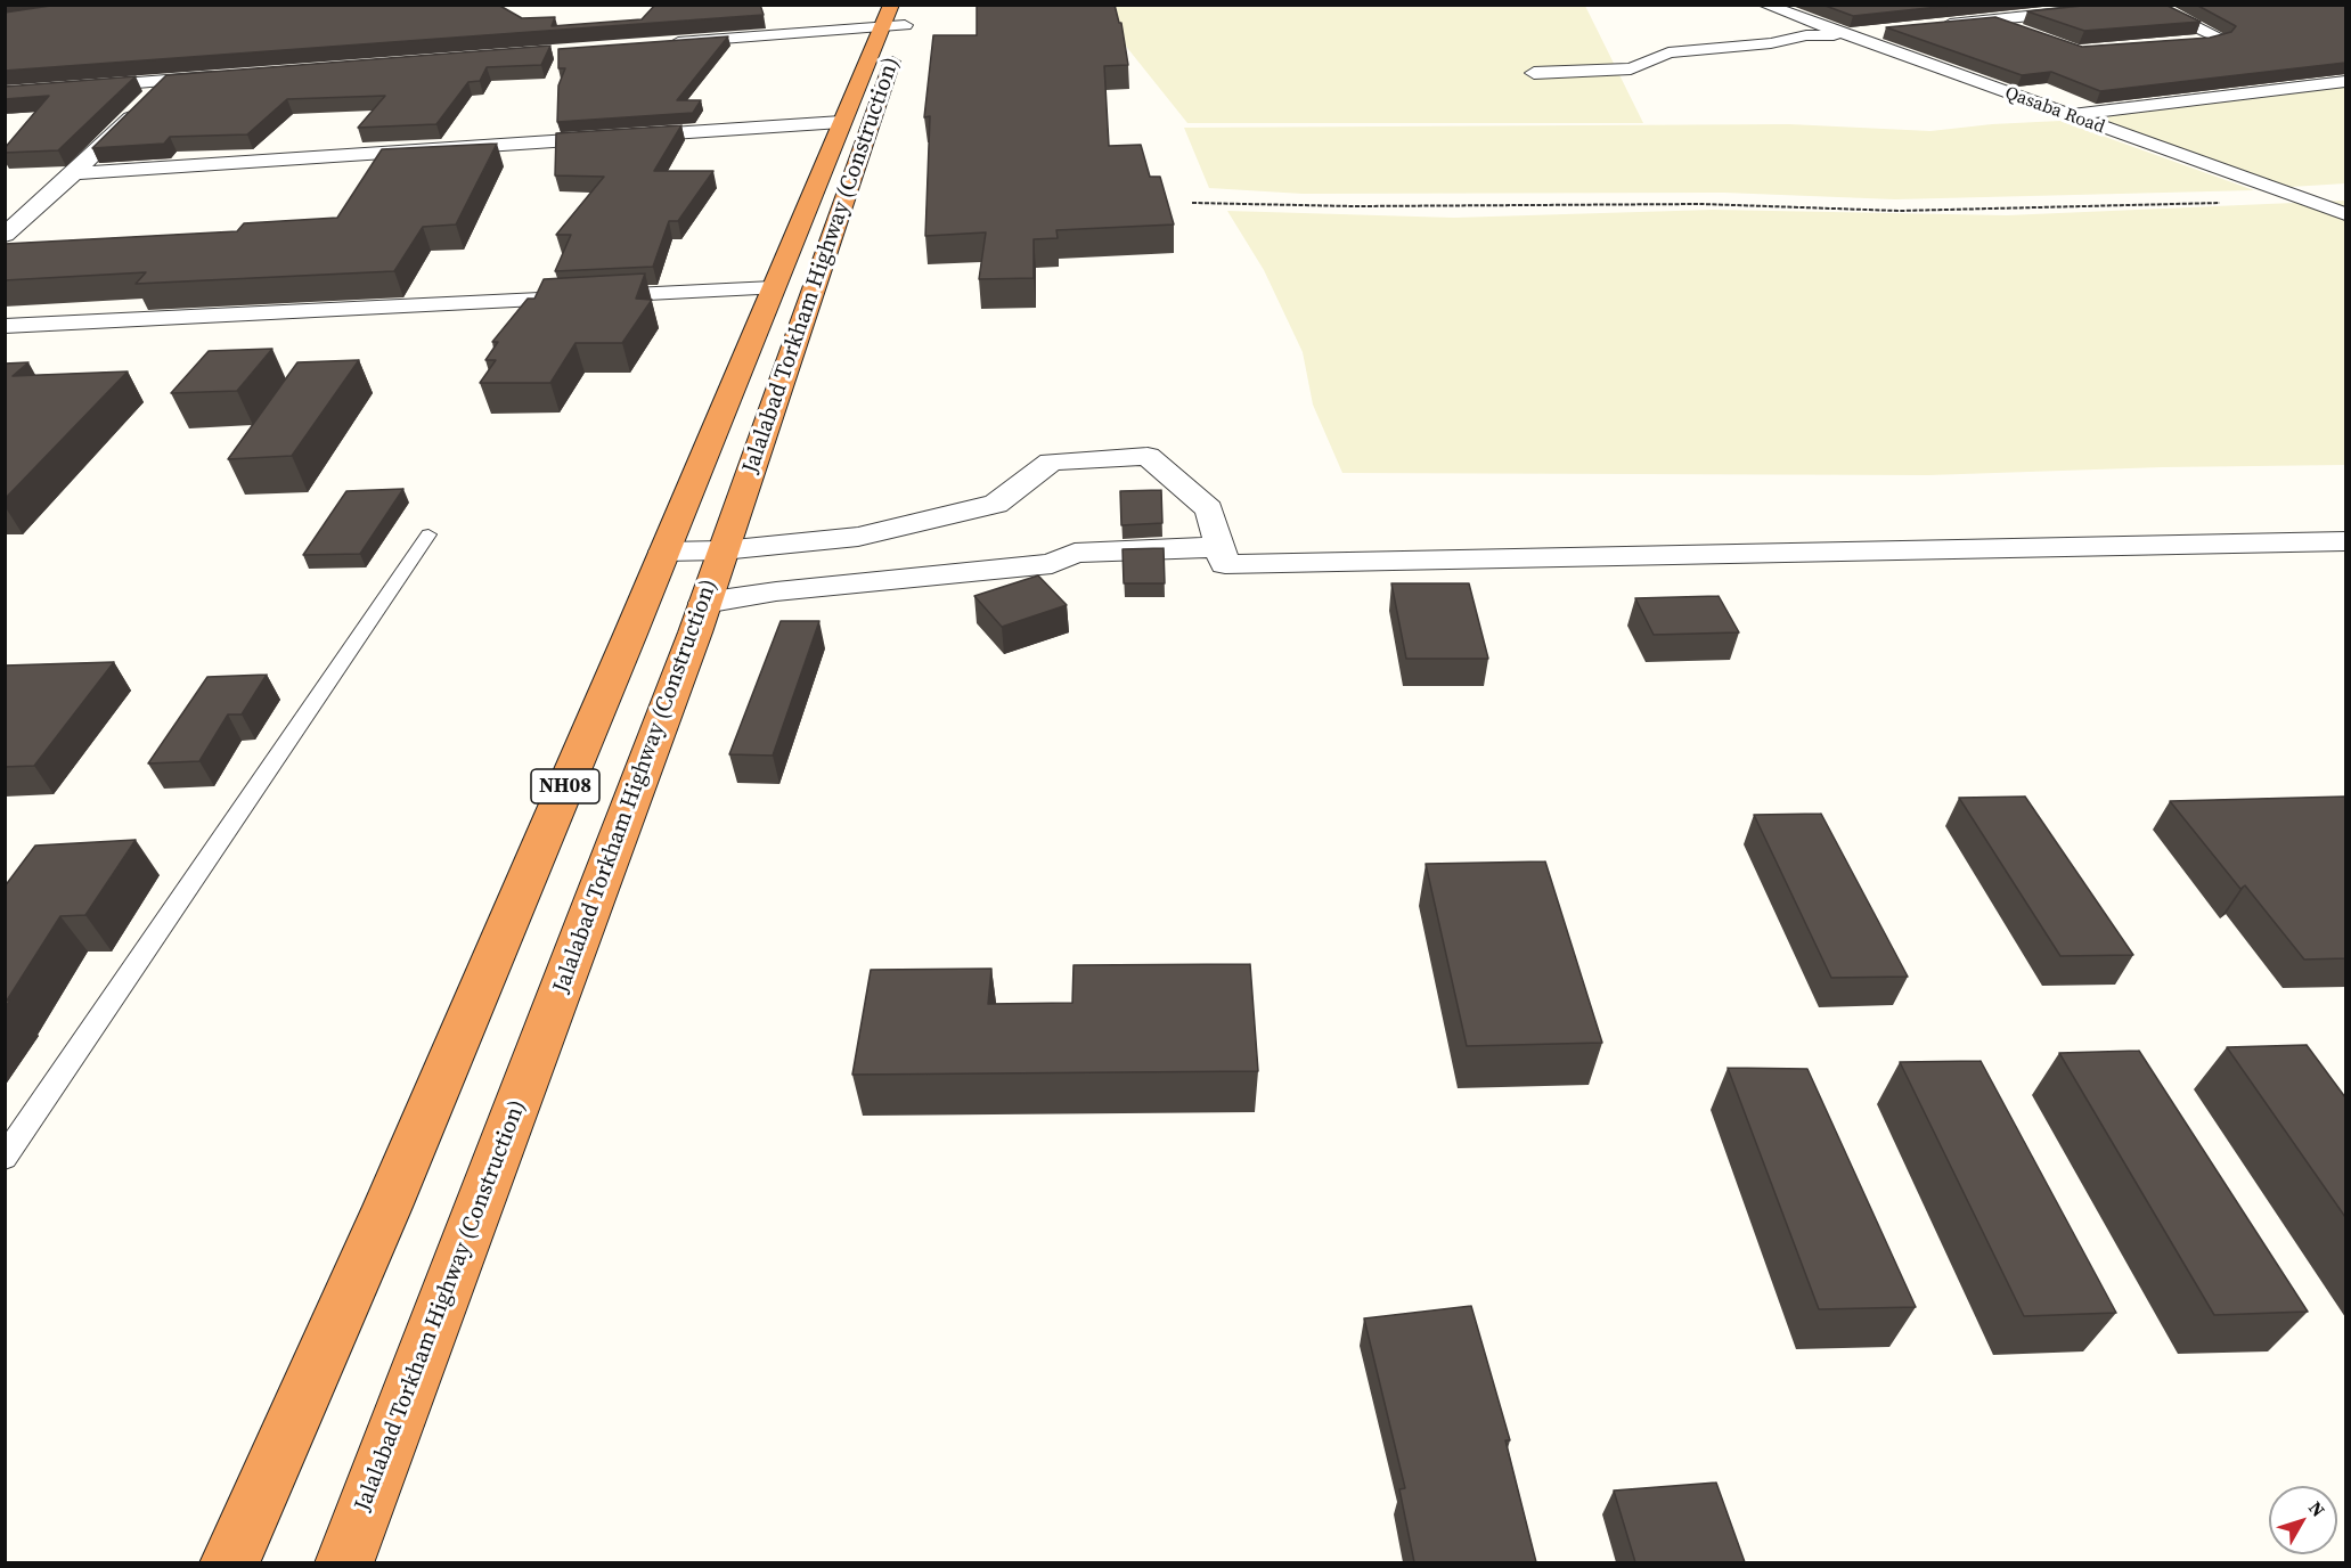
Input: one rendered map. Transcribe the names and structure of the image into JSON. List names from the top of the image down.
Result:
{
  "streets": {
    "highway": ["Jalalabad Torkham Highway (Construction)", "NH08"],
    "street": ["Qasaba Road"]
  },
  "crossings": [
    ["Jalalabad Torkham Highway (Construction)", "NH08"]
  ],
  "north": "top right"
}
